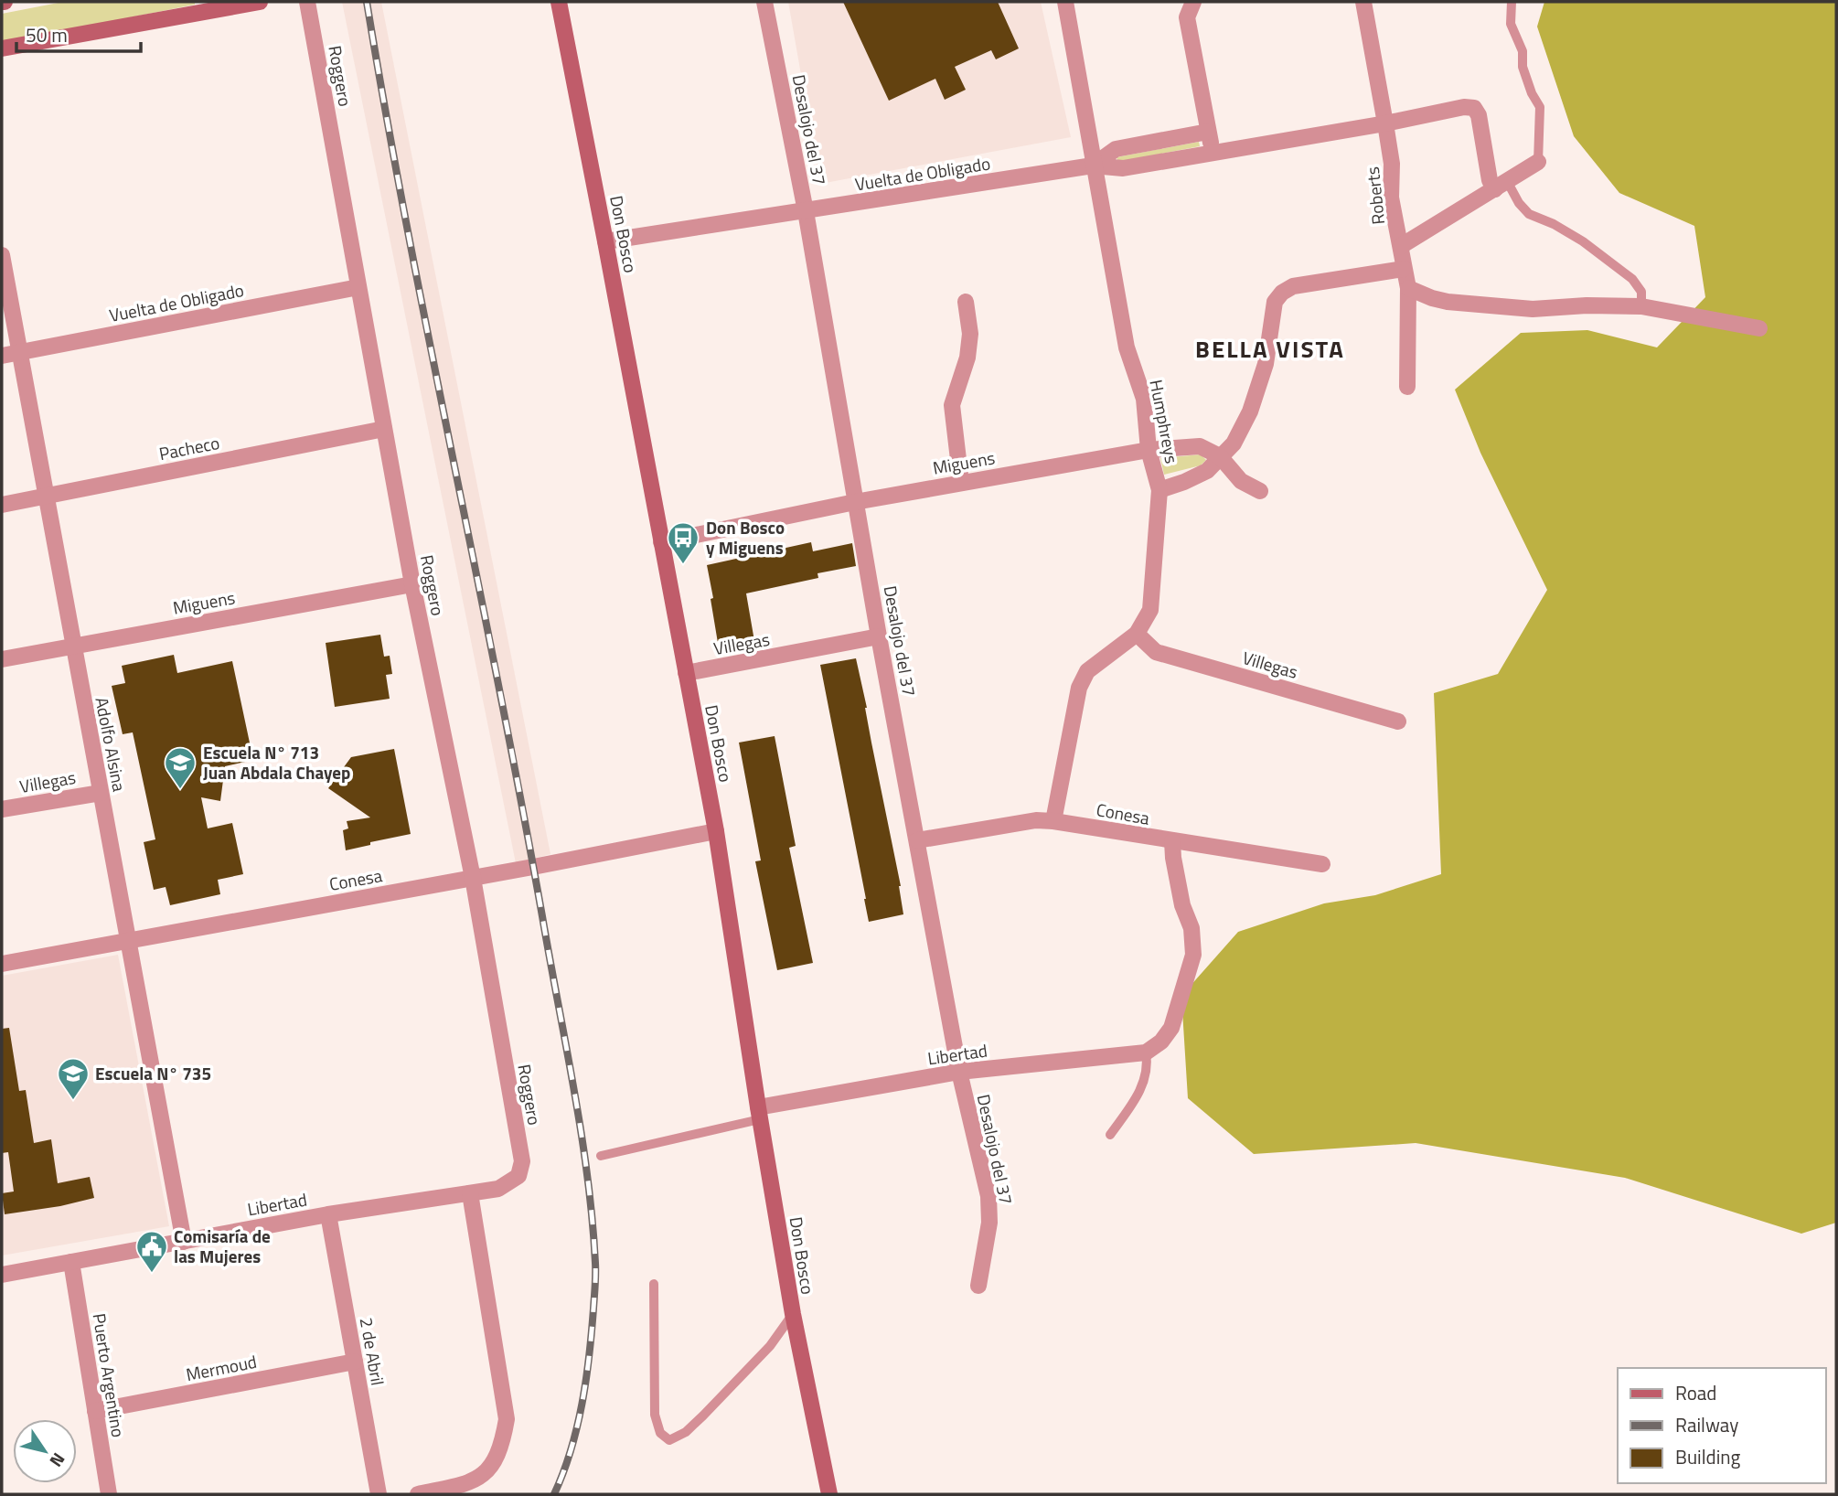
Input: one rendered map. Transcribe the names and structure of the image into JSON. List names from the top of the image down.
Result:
{
  "streets": {
    "street": [
      "Roggero",
      "Desalojo del 37",
      "Vuelta de Obligado",
      "Roberts",
      "Don Bosco",
      "Humphreys",
      "Pacheco",
      "Miguens",
      "Villegas",
      "Adolfo Alsina",
      "Conesa",
      "Libertad",
      "2 de Abril",
      "Mermoud",
      "Puerto Argentino"
    ]
  },
  "crossings": [
    ["Roggero", "Vuelta de Obligado"],
    ["Roggero", "Pacheco"],
    ["Roggero", "Miguens"],
    ["Roggero", "Conesa"],
    ["Roggero", "Libertad"],
    ["Desalojo del 37", "Vuelta de Obligado"],
    ["Desalojo del 37", "Miguens"],
    ["Desalojo del 37", "Villegas"],
    ["Desalojo del 37", "Conesa"],
    ["Desalojo del 37", "Libertad"],
    ["Vuelta de Obligado", "Roberts"],
    ["Vuelta de Obligado", "Don Bosco"],
    ["Vuelta de Obligado", "Humphreys"],
    ["Vuelta de Obligado", "Adolfo Alsina"],
    ["Don Bosco", "Miguens"],
    ["Don Bosco", "Villegas"],
    ["Don Bosco", "Conesa"],
    ["Don Bosco", "Libertad"],
    ["Humphreys", "Miguens"],
    ["Humphreys", "Villegas"],
    ["Humphreys", "Conesa"],
    ["Pacheco", "Adolfo Alsina"],
    ["Miguens", "Adolfo Alsina"],
    ["Villegas", "Adolfo Alsina"],
    ["Adolfo Alsina", "Conesa"],
    ["Adolfo Alsina", "Libertad"],
    ["Conesa", "Libertad"],
    ["Libertad", "2 de Abril"],
    ["Libertad", "Puerto Argentino"],
    ["2 de Abril", "Mermoud"],
    ["Mermoud", "Puerto Argentino"]
  ],
  "districts": ["BELLA VISTA"],
  "places": {
    "bus stop": ["Don Bosco y Miguens"],
    "school or university": ["Escuela N° 713 Juan Abdala Chayep", "Escuela N° 735"],
    "public building": ["Comisaría de las Mujeres"]
  },
  "legend": ["Road", "Railway", "Building"],
  "scale_bar": "50 m",
  "north": "bottom right"
}
